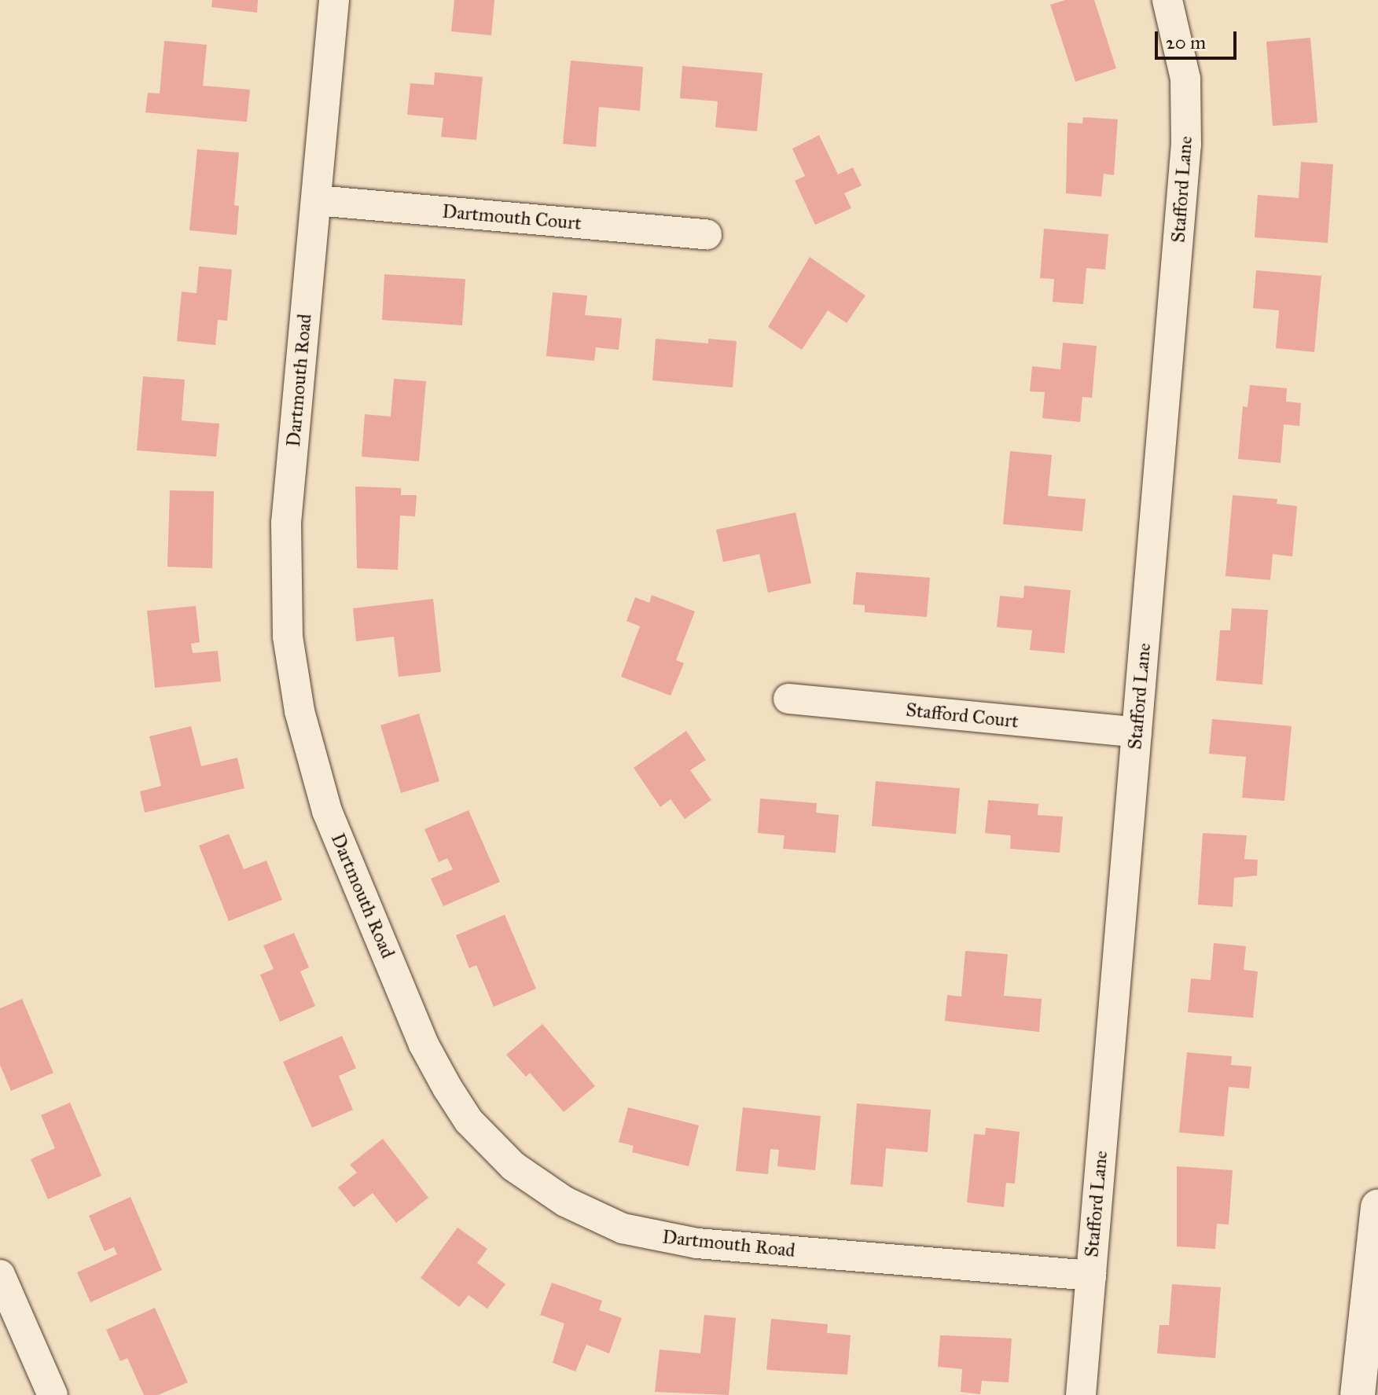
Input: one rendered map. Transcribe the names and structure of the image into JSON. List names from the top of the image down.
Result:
{
  "streets": {
    "street": [
      "Stafford Lane",
      "Dartmouth Court",
      "Dartmouth Road",
      "Stafford Court"
    ]
  },
  "crossings": [
    ["Stafford Lane", "Dartmouth Road"],
    ["Stafford Lane", "Stafford Court"],
    ["Dartmouth Court", "Dartmouth Road"]
  ],
  "scale_bar": "20 m"
}
